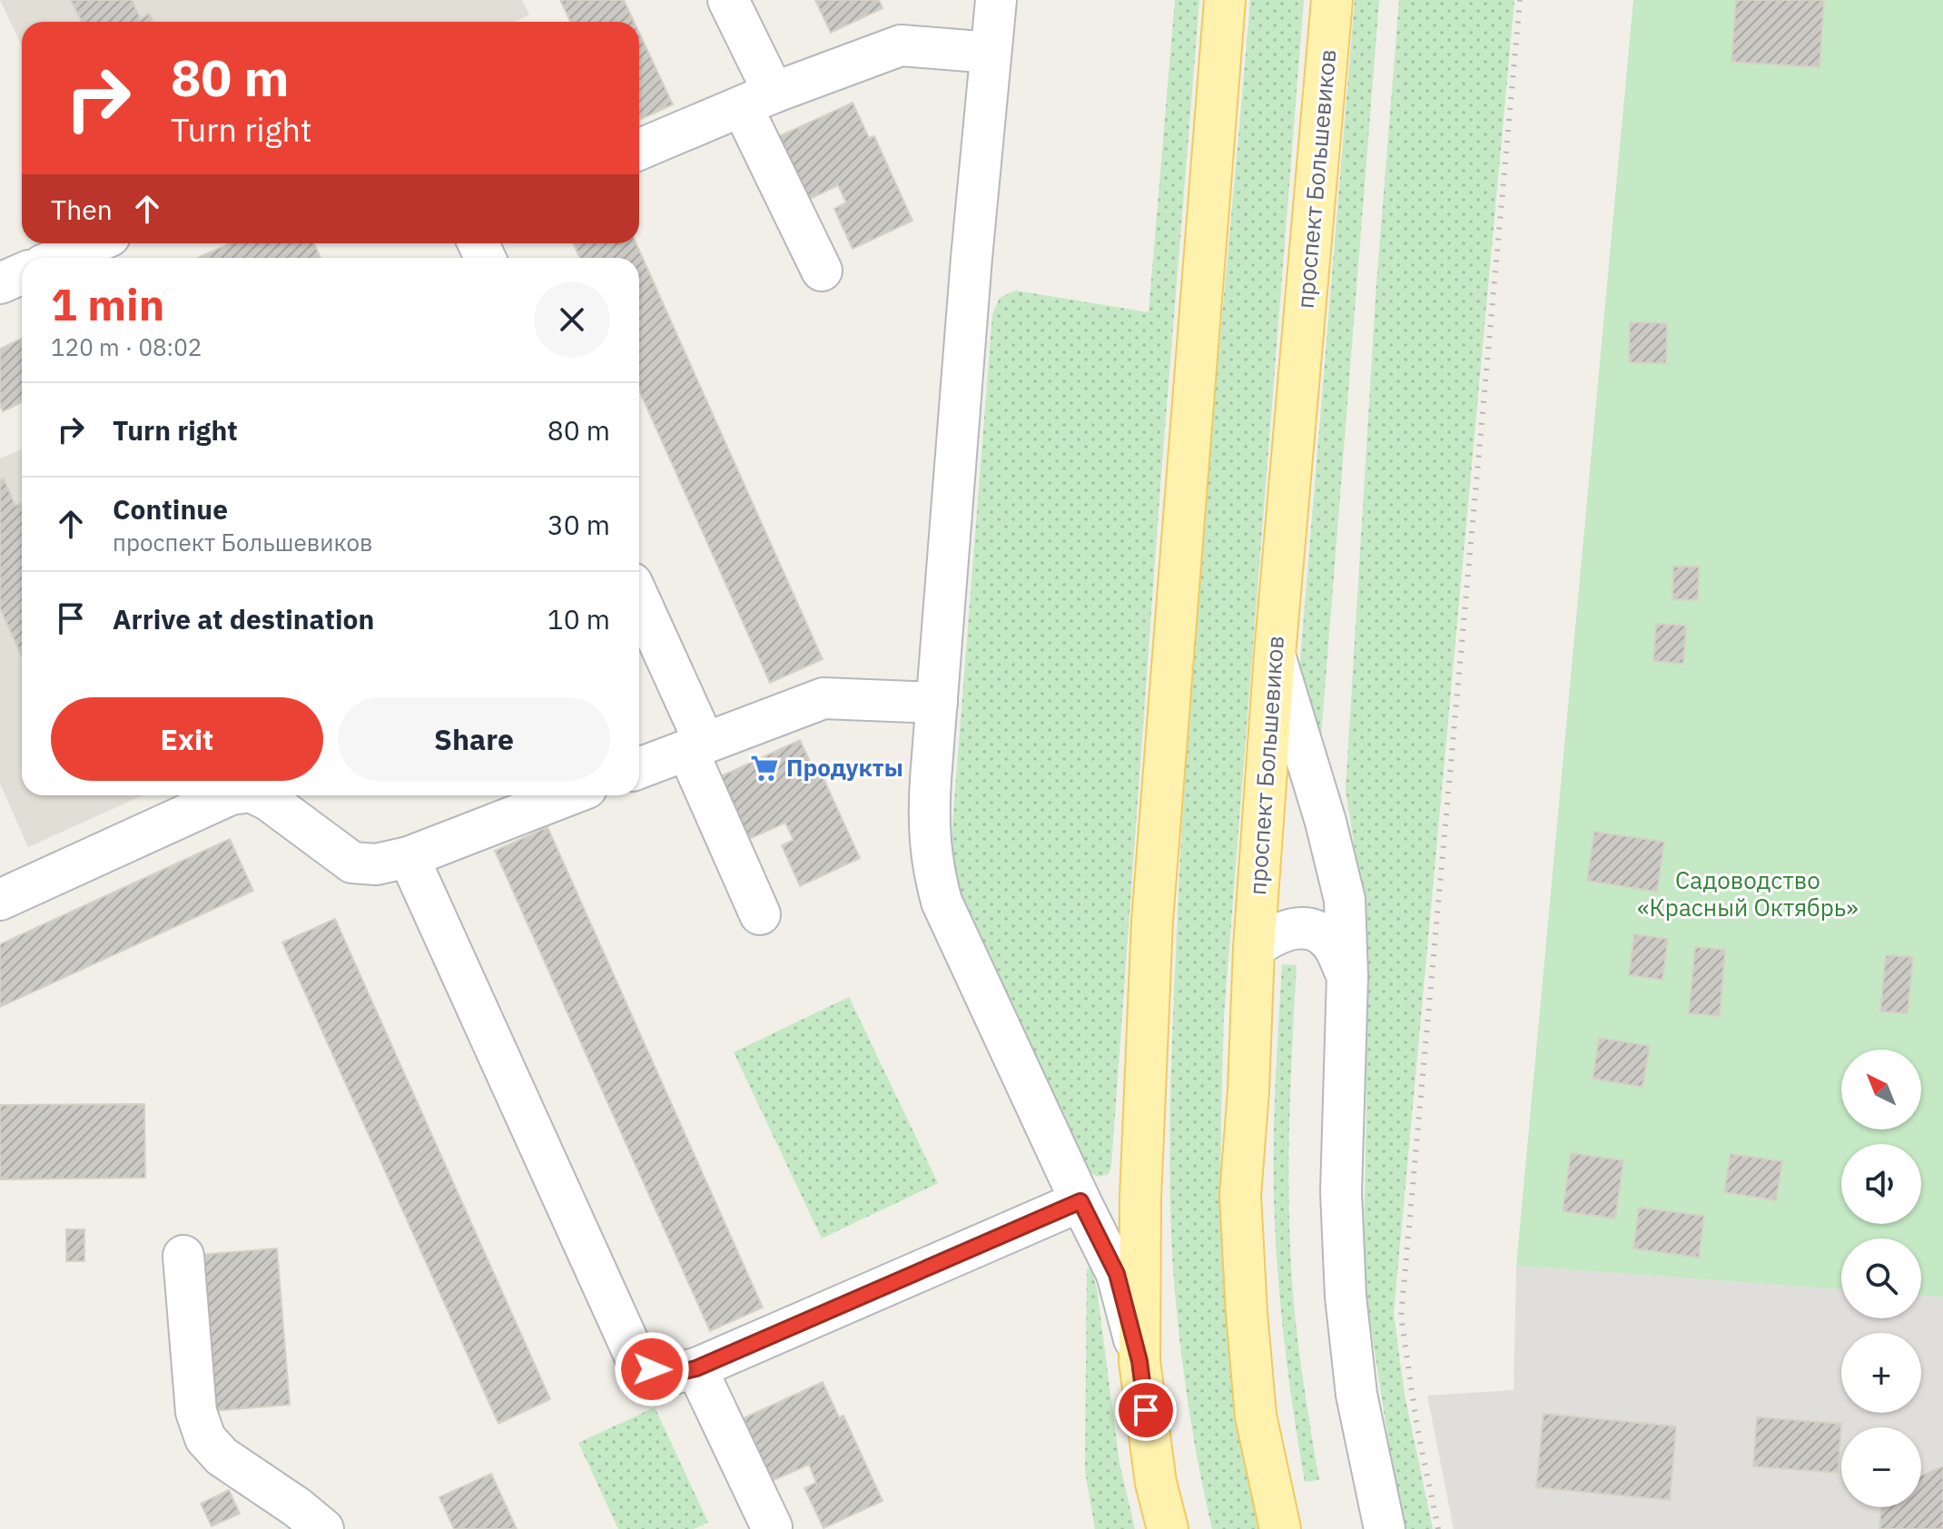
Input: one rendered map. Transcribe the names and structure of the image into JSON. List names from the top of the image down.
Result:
{
  "streets": {
    "main road": ["проспект Большевиков"]
  },
  "parks": ["Садоводство «Красный Октябрь»"],
  "places": {
    "supermarket": ["Продукты"]
  },
  "north": "top left",
  "page": {
    "turn": ["80 m", "Turn right"],
    "then": "Then",
    "heading": ["1 min", "120 m · 08:02"],
    "list": [
      {
        "name": "Turn right",
        "value": "80 m"
      },
      {
        "name": "Continue",
        "note": "проспект Большевиков",
        "value": "30 m"
      },
      {
        "name": "Arrive at destination",
        "value": "10 m"
      }
    ],
    "buttons": ["Exit", "Share"],
    "map_buttons": ["+", "−"]
  }
}
